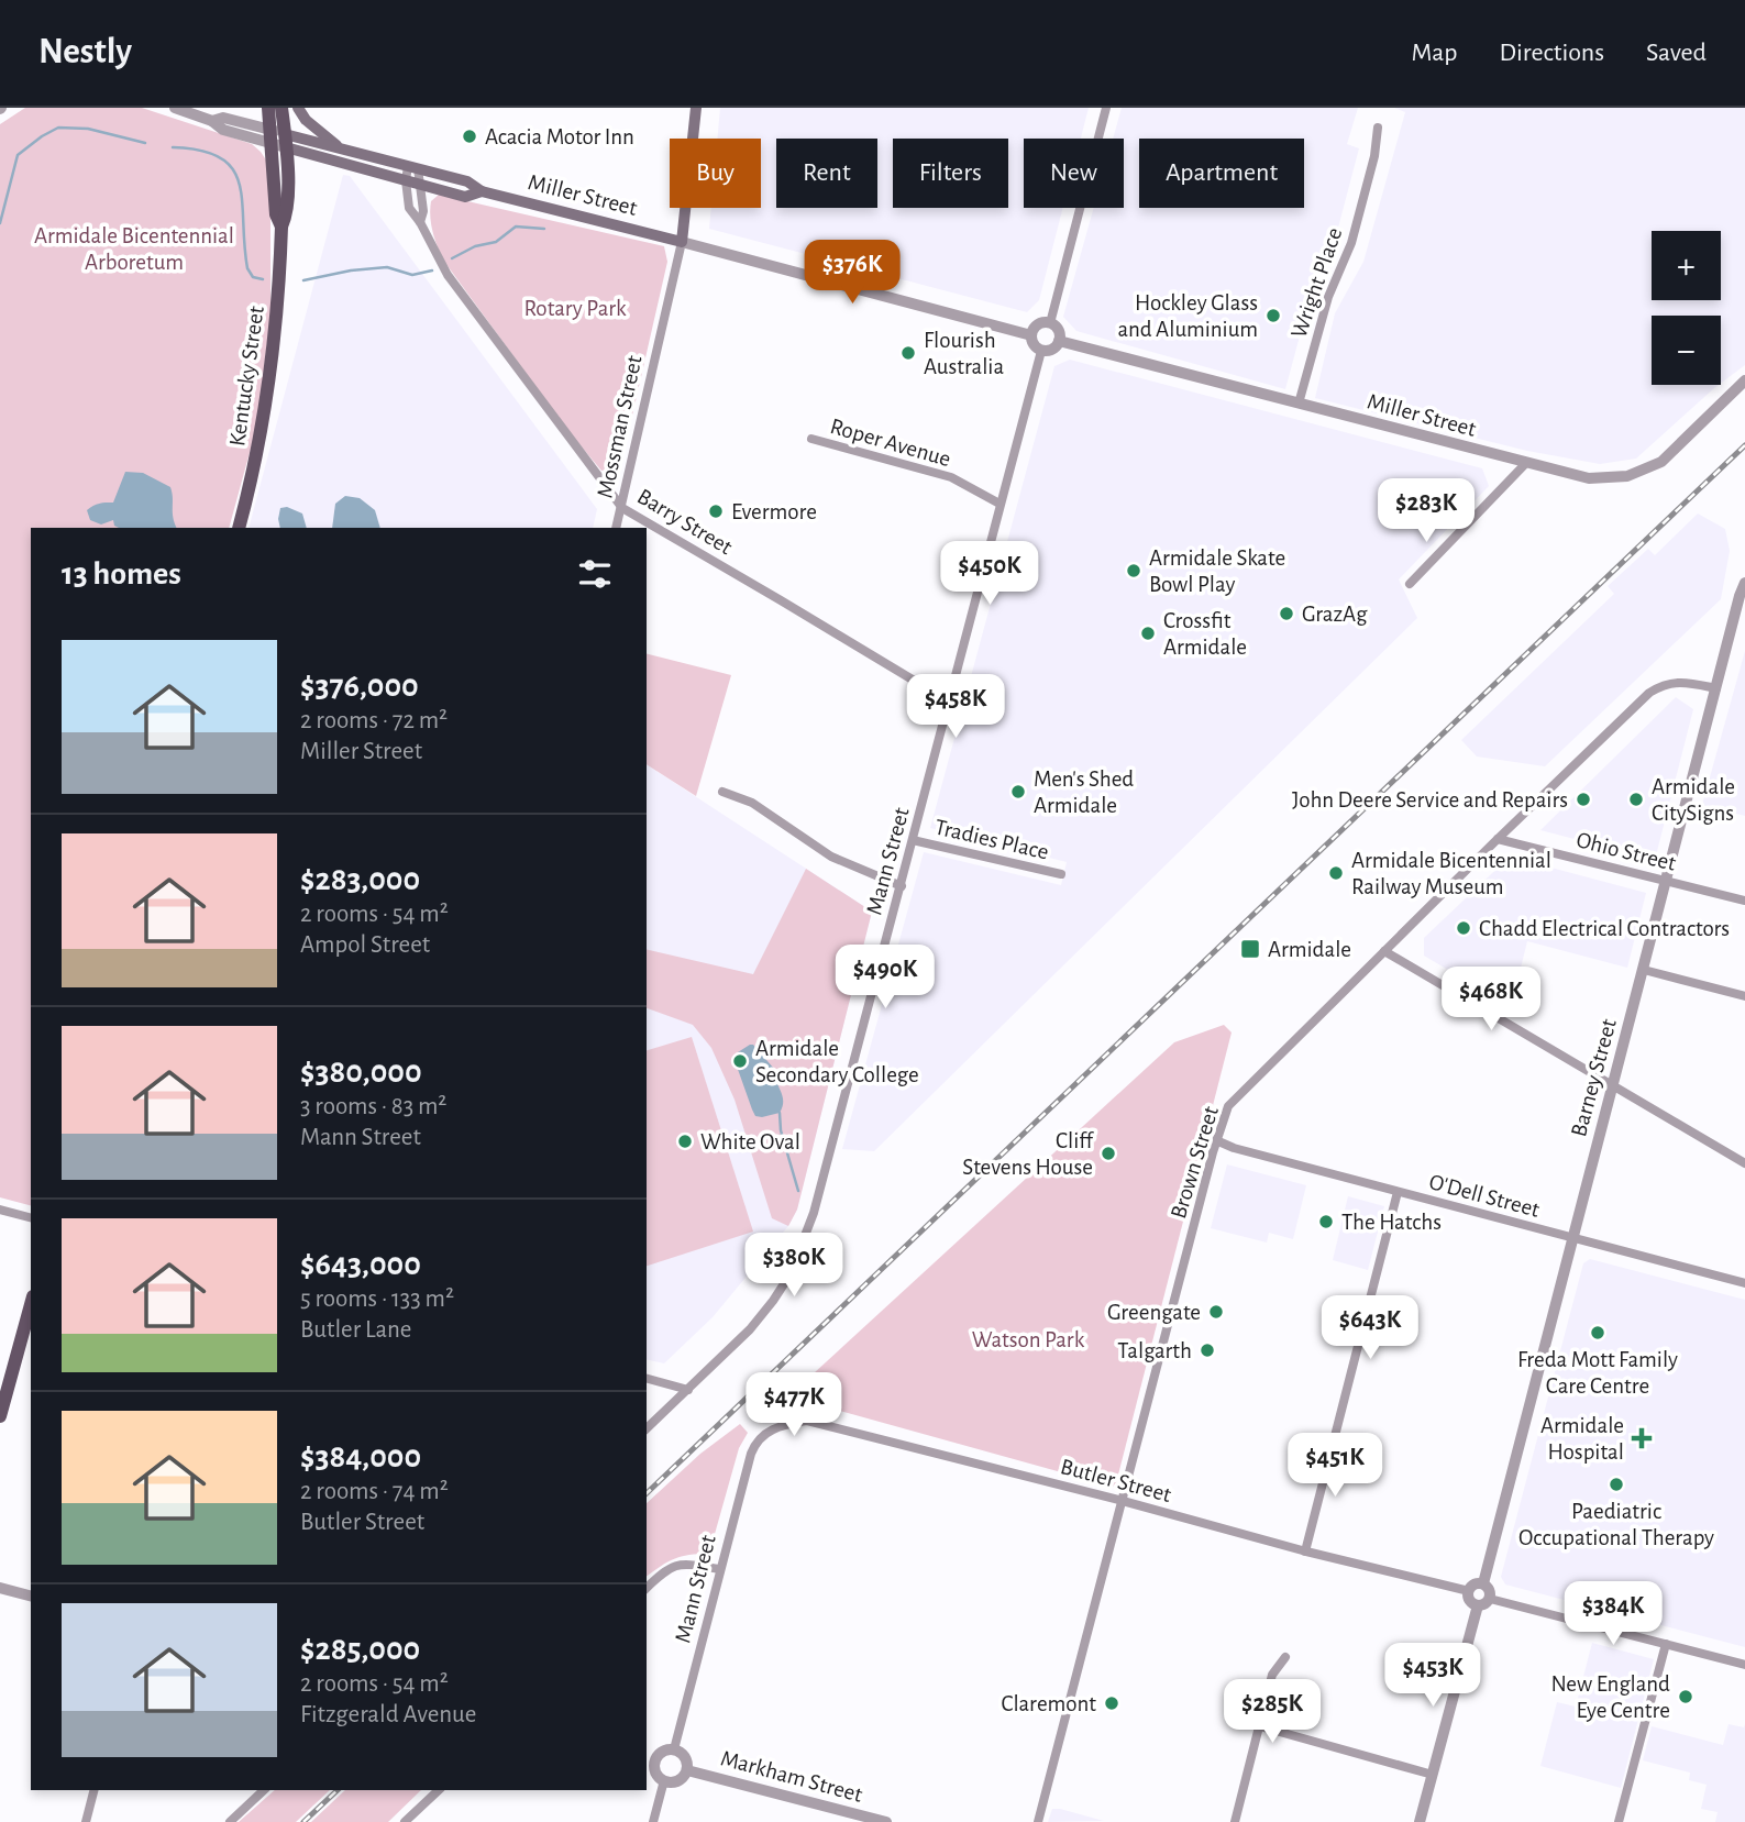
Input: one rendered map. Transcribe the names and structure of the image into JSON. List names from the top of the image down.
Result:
{
  "streets": {
    "main road": ["Miller Street", "Kentucky Street"],
    "street": [
      "Wright Place",
      "Mossman Street",
      "Roper Avenue",
      "Barry Street",
      "Tradies Place",
      "Ohio Street",
      "Mann Street",
      "Barney Street",
      "Brown Street",
      "O'Dell Street",
      "Butler Street",
      "Markham Street"
    ]
  },
  "crossings": [
    ["Miller Street", "Wright Place"],
    ["Miller Street", "Kentucky Street"],
    ["Miller Street", "Mossman Street"],
    ["Miller Street", "Barry Street"],
    ["Miller Street", "Mann Street"],
    ["Mossman Street", "Barry Street"],
    ["Roper Avenue", "Mann Street"],
    ["Barry Street", "Mann Street"],
    ["Tradies Place", "Mann Street"],
    ["Ohio Street", "Barney Street"],
    ["Ohio Street", "Brown Street"],
    ["Mann Street", "Butler Street"],
    ["Mann Street", "Markham Street"],
    ["Barney Street", "Brown Street"],
    ["Barney Street", "O'Dell Street"],
    ["Barney Street", "Butler Street"],
    ["Brown Street", "O'Dell Street"],
    ["Brown Street", "Butler Street"]
  ],
  "parks": ["Armidale Bicentennial Arboretum", "Rotary Park", "Watson Park"],
  "places": {
    "other": [
      "Acacia Motor Inn",
      "Hockley Glass and Aluminium",
      "Flourish Australia",
      "Evermore",
      "Armidale Skate Bowl Play",
      "GrazAg",
      "Crossfit Armidale",
      "Men's Shed Armidale",
      "John Deere Service and Repairs",
      "Armidale CitySigns",
      "Armidale Bicentennial Railway Museum",
      "Chadd Electrical Contractors",
      "Armidale Secondary College",
      "White Oval",
      "Cliff Stevens House",
      "The Hatchs",
      "Greengate",
      "Freda Mott Family Care Centre",
      "Talgarth",
      "Paediatric Occupational Therapy",
      "New England Eye Centre",
      "Claremont"
    ],
    "transit": ["Armidale"],
    "health": ["Armidale Hospital"]
  },
  "page": {
    "header": "Nestly",
    "nav": ["Map", "Directions", "Saved"],
    "chip": [
      "Buy",
      "Rent",
      "Filters",
      "New",
      "Apartment"
    ],
    "map_buttons": ["+", "−"],
    "price": [
      "$376K",
      "$283K",
      "$450K",
      "$458K",
      "$490K",
      "$468K",
      "$380K",
      "$643K",
      "$477K",
      "$451K",
      "$384K",
      "$453K",
      "$285K"
    ],
    "heading": "13 homes",
    "list": [
      {
        "name": "$376,000",
        "note": "2 rooms · 72 m² · Miller Street"
      },
      {
        "name": "$283,000",
        "note": "2 rooms · 54 m² · Ampol Street"
      },
      {
        "name": "$380,000",
        "note": "3 rooms · 83 m² · Mann Street"
      },
      {
        "name": "$643,000",
        "note": "5 rooms · 133 m² · Butler Lane"
      },
      {
        "name": "$384,000",
        "note": "2 rooms · 74 m² · Butler Street"
      },
      {
        "name": "$285,000",
        "note": "2 rooms · 54 m² · Fitzgerald Avenue"
      }
    ]
  }
}
